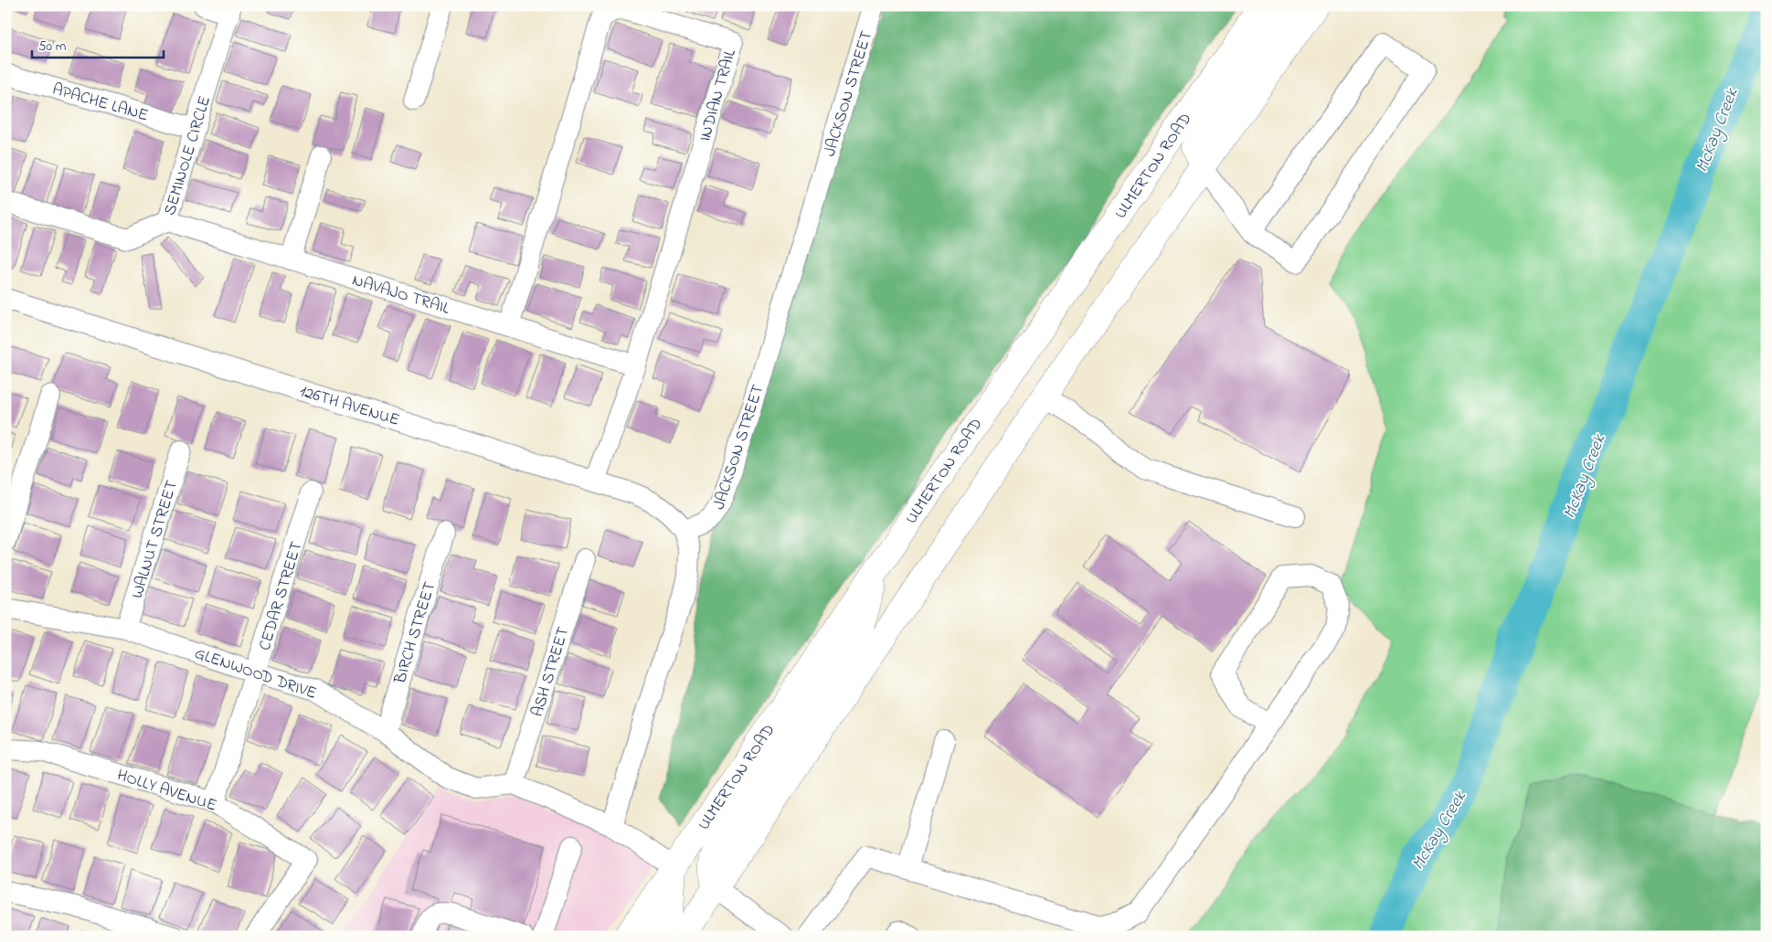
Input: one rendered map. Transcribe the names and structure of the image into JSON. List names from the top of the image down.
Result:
{
  "streets": {
    "main road": ["ULMERTON ROAD"],
    "street": [
      "JACKSON STREET",
      "INDIAN TRAIL",
      "APACHE LANE",
      "SEMINOLE CIRCLE",
      "NAVAJO TRAIL",
      "126TH AVENUE",
      "WALNUT STREET",
      "CEDAR STREET",
      "BIRCH STREET",
      "ASH STREET",
      "GLENWOOD DRIVE",
      "HOLLY AVENUE"
    ]
  },
  "crossings": [
    ["JACKSON STREET", "126TH AVENUE"],
    ["INDIAN TRAIL", "NAVAJO TRAIL"],
    ["INDIAN TRAIL", "126TH AVENUE"],
    ["APACHE LANE", "SEMINOLE CIRCLE"],
    ["SEMINOLE CIRCLE", "NAVAJO TRAIL"],
    ["WALNUT STREET", "GLENWOOD DRIVE"],
    ["CEDAR STREET", "GLENWOOD DRIVE"],
    ["CEDAR STREET", "HOLLY AVENUE"],
    ["BIRCH STREET", "GLENWOOD DRIVE"],
    ["ASH STREET", "GLENWOOD DRIVE"]
  ],
  "water": ["McKay Creek"],
  "scale_bar": "50 m"
}
